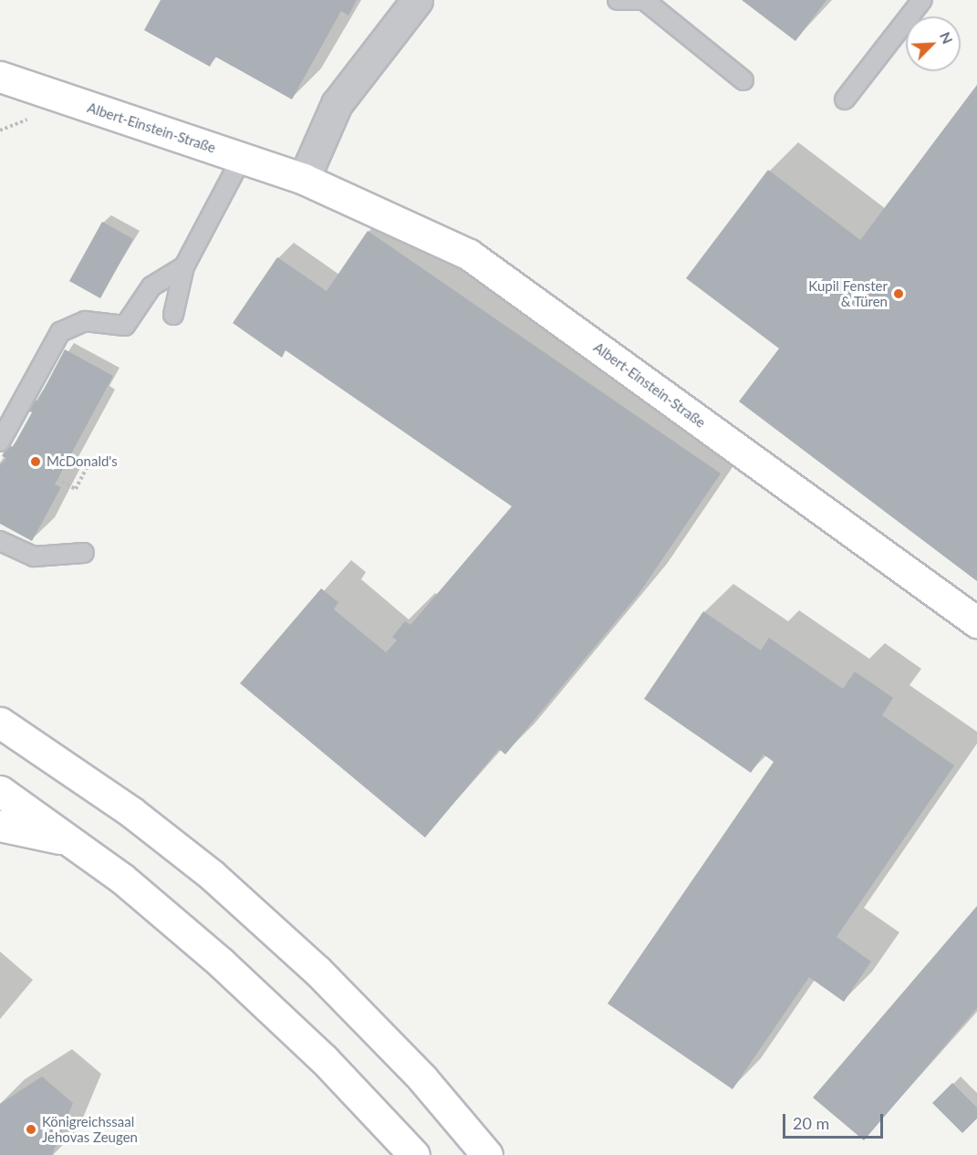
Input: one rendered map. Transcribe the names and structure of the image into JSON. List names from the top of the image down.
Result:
{
  "streets": {
    "main road": ["Albert-Einstein-Straße"]
  },
  "places": ["Kupil Fenster & Türen", "McDonald's", "Königreichssaal Jehovas Zeugen"],
  "scale_bar": "20 m",
  "north": "top right"
}
